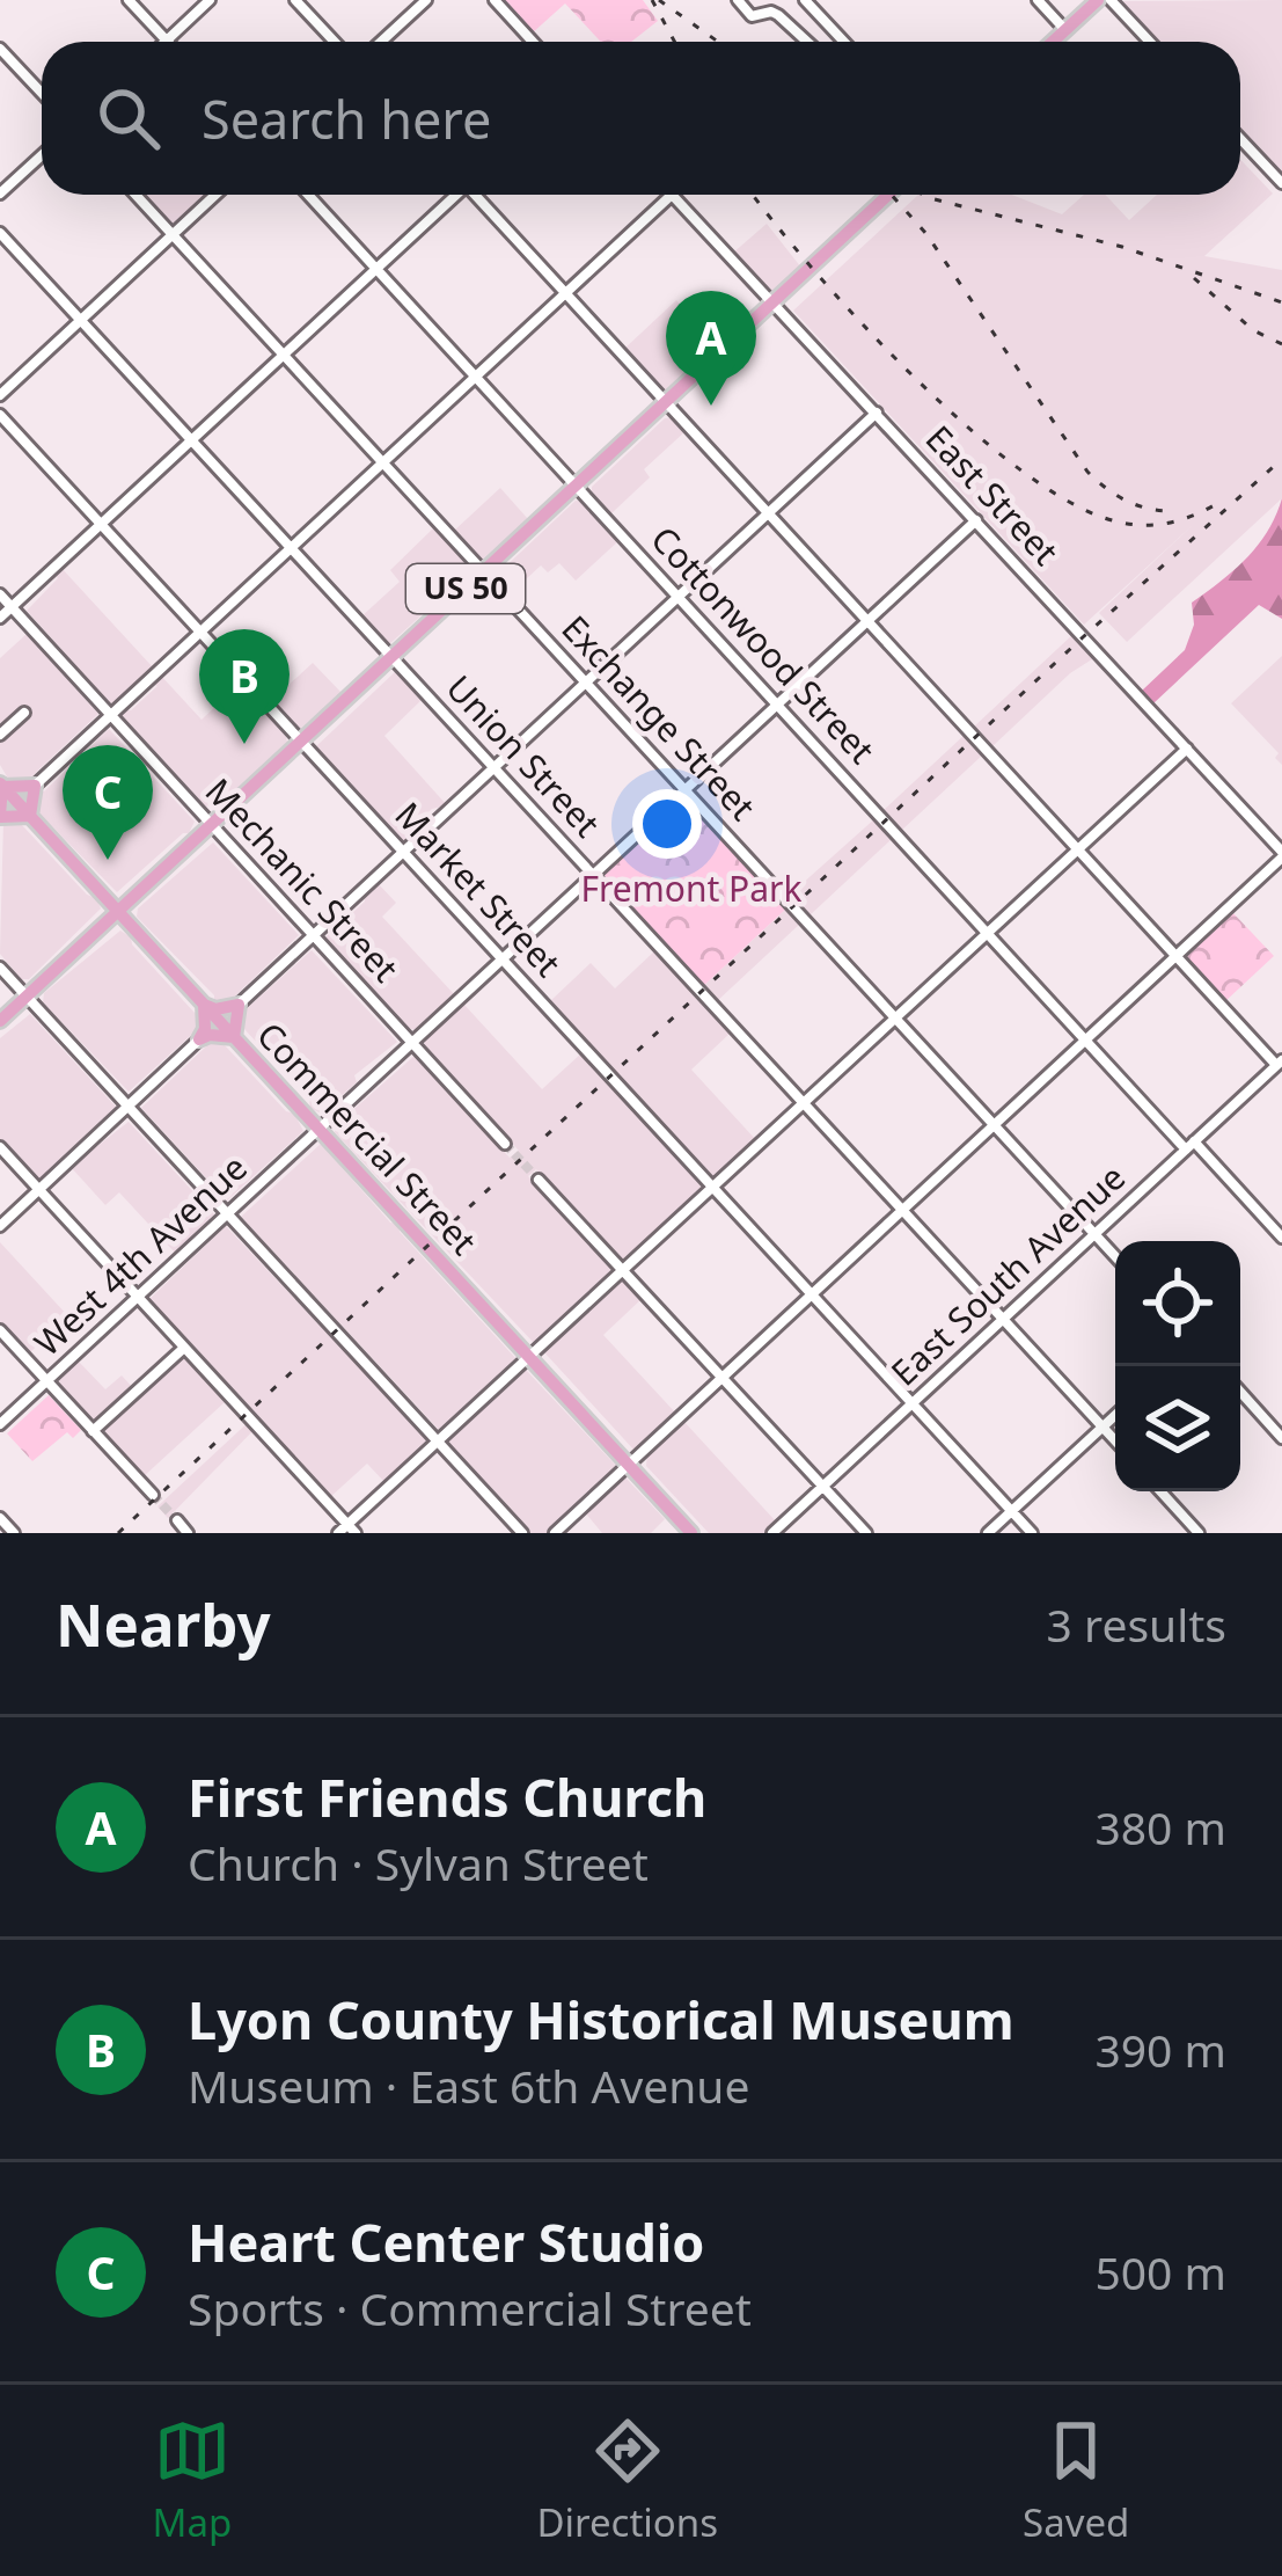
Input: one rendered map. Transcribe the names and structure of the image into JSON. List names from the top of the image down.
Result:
{
  "streets": {
    "main road": ["US 50", "Commercial Street"],
    "street": [
      "East Street",
      "Cottonwood Street",
      "Exchange Street",
      "Union Street",
      "Mechanic Street",
      "Market Street",
      "West 4th Avenue",
      "East South Avenue"
    ]
  },
  "crossings": [
    ["East Street", "US 50"],
    ["East Street", "West 4th Avenue"],
    ["US 50", "Cottonwood Street"],
    ["US 50", "Exchange Street"],
    ["US 50", "Union Street"],
    ["US 50", "Mechanic Street"],
    ["US 50", "Market Street"],
    ["US 50", "Commercial Street"],
    ["Cottonwood Street", "West 4th Avenue"],
    ["Cottonwood Street", "East South Avenue"],
    ["Exchange Street", "West 4th Avenue"],
    ["Exchange Street", "East South Avenue"],
    ["Union Street", "West 4th Avenue"],
    ["Union Street", "East South Avenue"],
    ["Mechanic Street", "West 4th Avenue"],
    ["Market Street", "West 4th Avenue"],
    ["Market Street", "East South Avenue"],
    ["Commercial Street", "West 4th Avenue"]
  ],
  "parks": ["Fremont Park"],
  "page": {
    "search": "Search here",
    "pins": ["A", "B", "C"],
    "heading": ["Nearby", "3 results"],
    "list": [
      {
        "mark": "A",
        "name": "First Friends Church",
        "note": "Church · Sylvan Street",
        "value": "380 m"
      },
      {
        "mark": "B",
        "name": "Lyon County Historical Museum",
        "note": "Museum · East 6th Avenue",
        "value": "390 m"
      },
      {
        "mark": "C",
        "name": "Heart Center Studio",
        "note": "Sports · Commercial Street",
        "value": "500 m"
      }
    ],
    "nav": ["Map", "Directions", "Saved"]
  }
}
